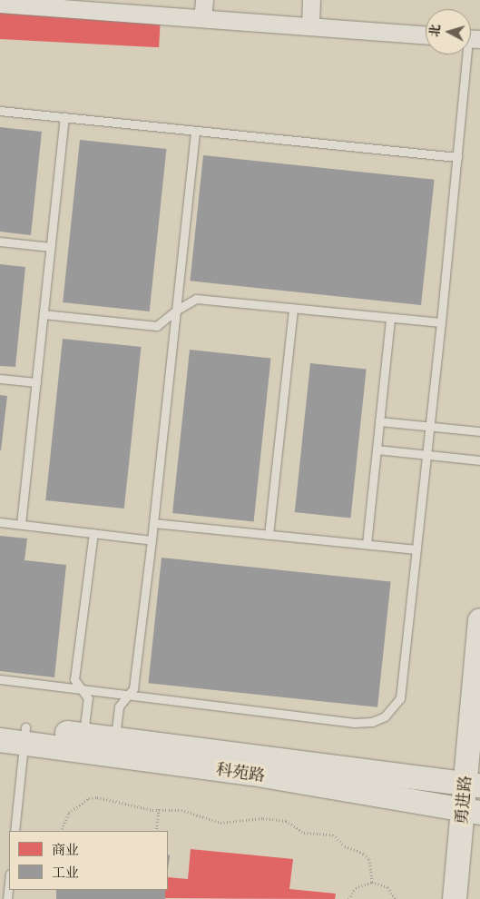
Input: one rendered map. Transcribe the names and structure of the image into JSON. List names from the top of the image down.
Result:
{
  "streets": {
    "street": ["科苑路", "勇进路"]
  },
  "crossings": [
    ["科苑路", "勇进路"]
  ],
  "legend": ["商业", "工业"],
  "north": "left"
}
